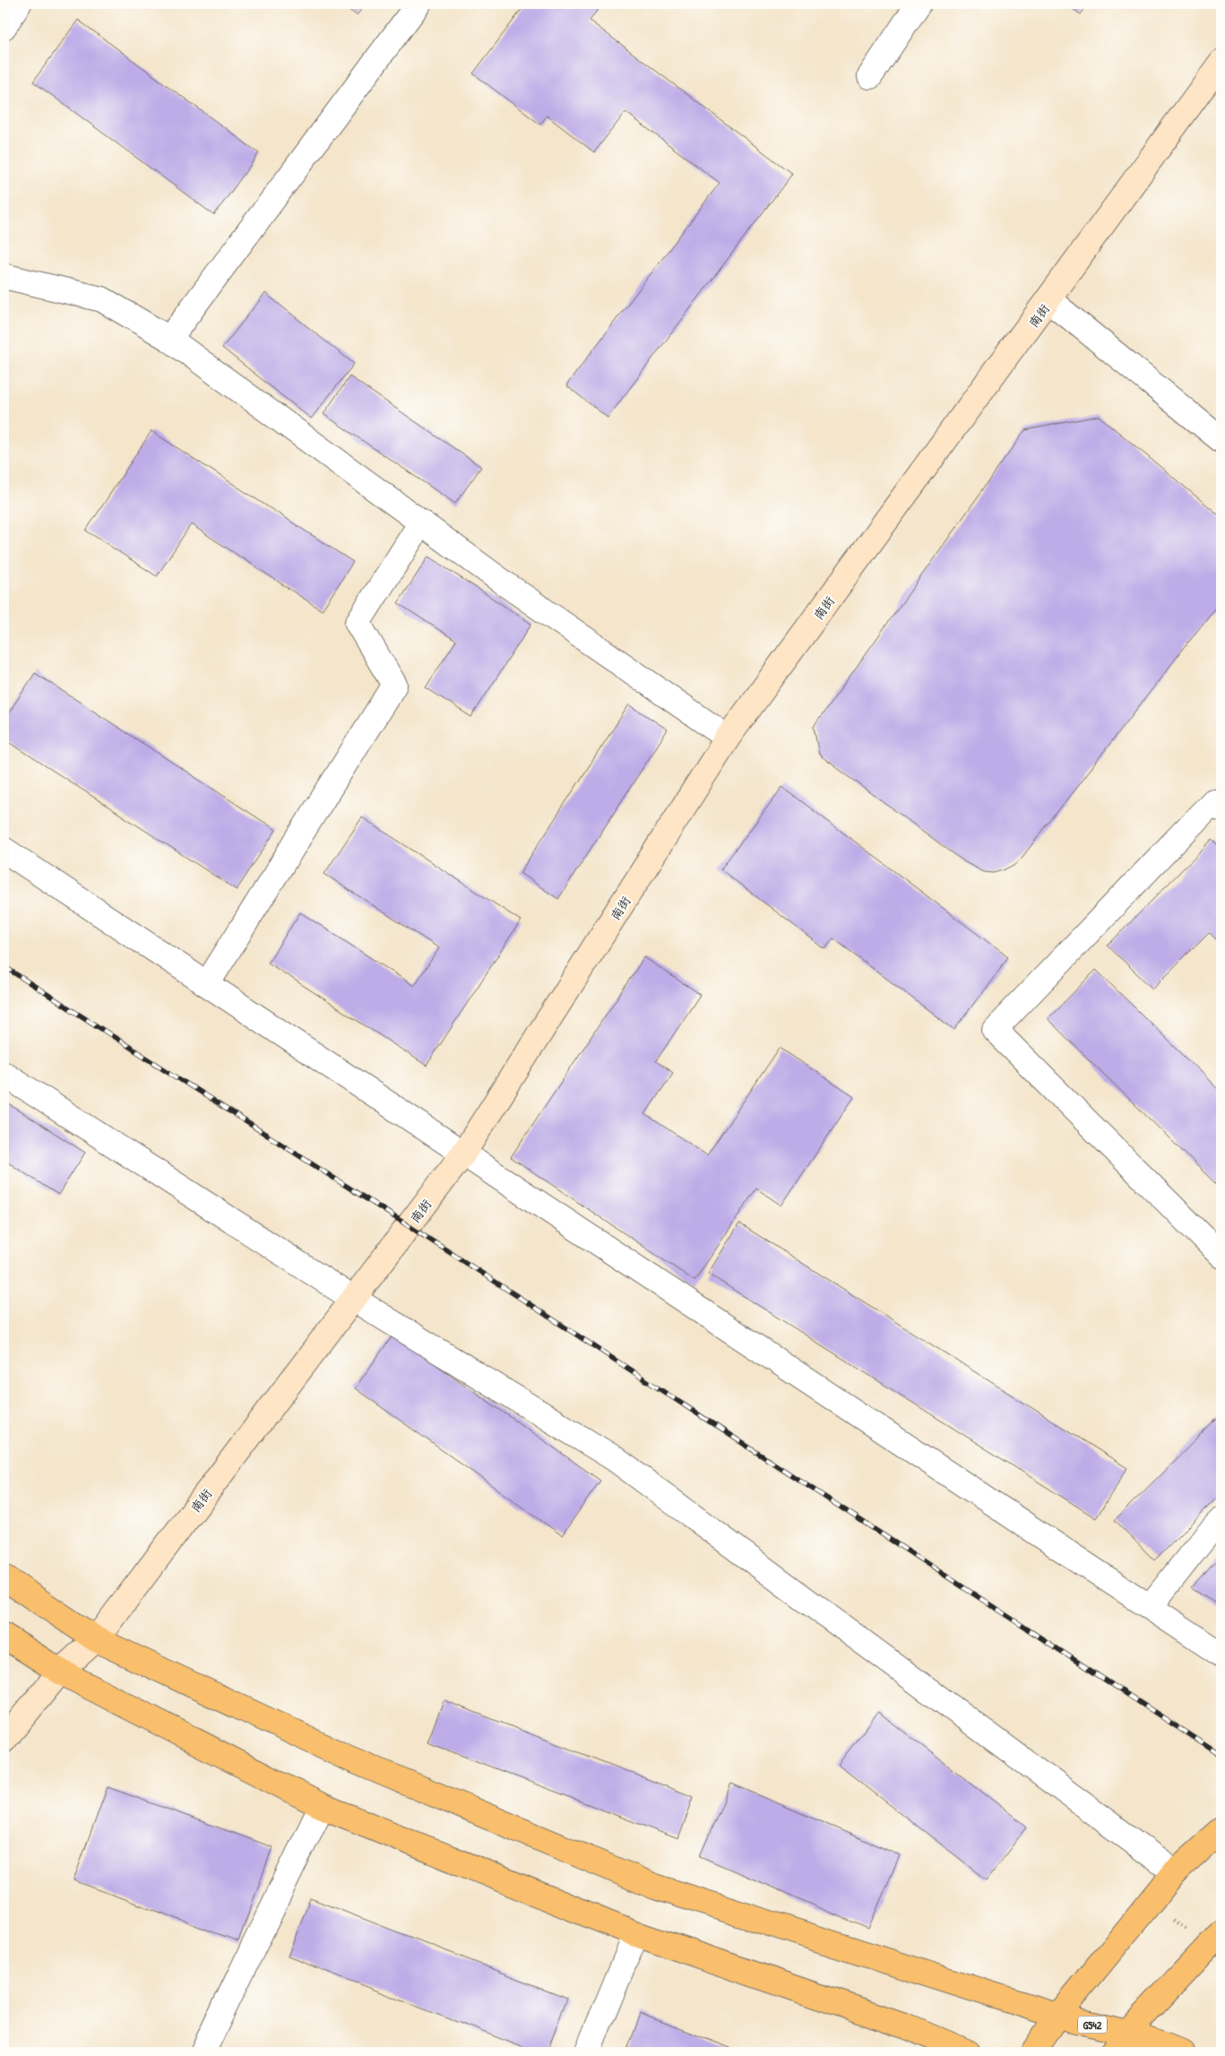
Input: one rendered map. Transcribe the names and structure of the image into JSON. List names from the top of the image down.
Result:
{
  "streets": {
    "main road": ["G542"],
    "street": ["南街"]
  }
}
